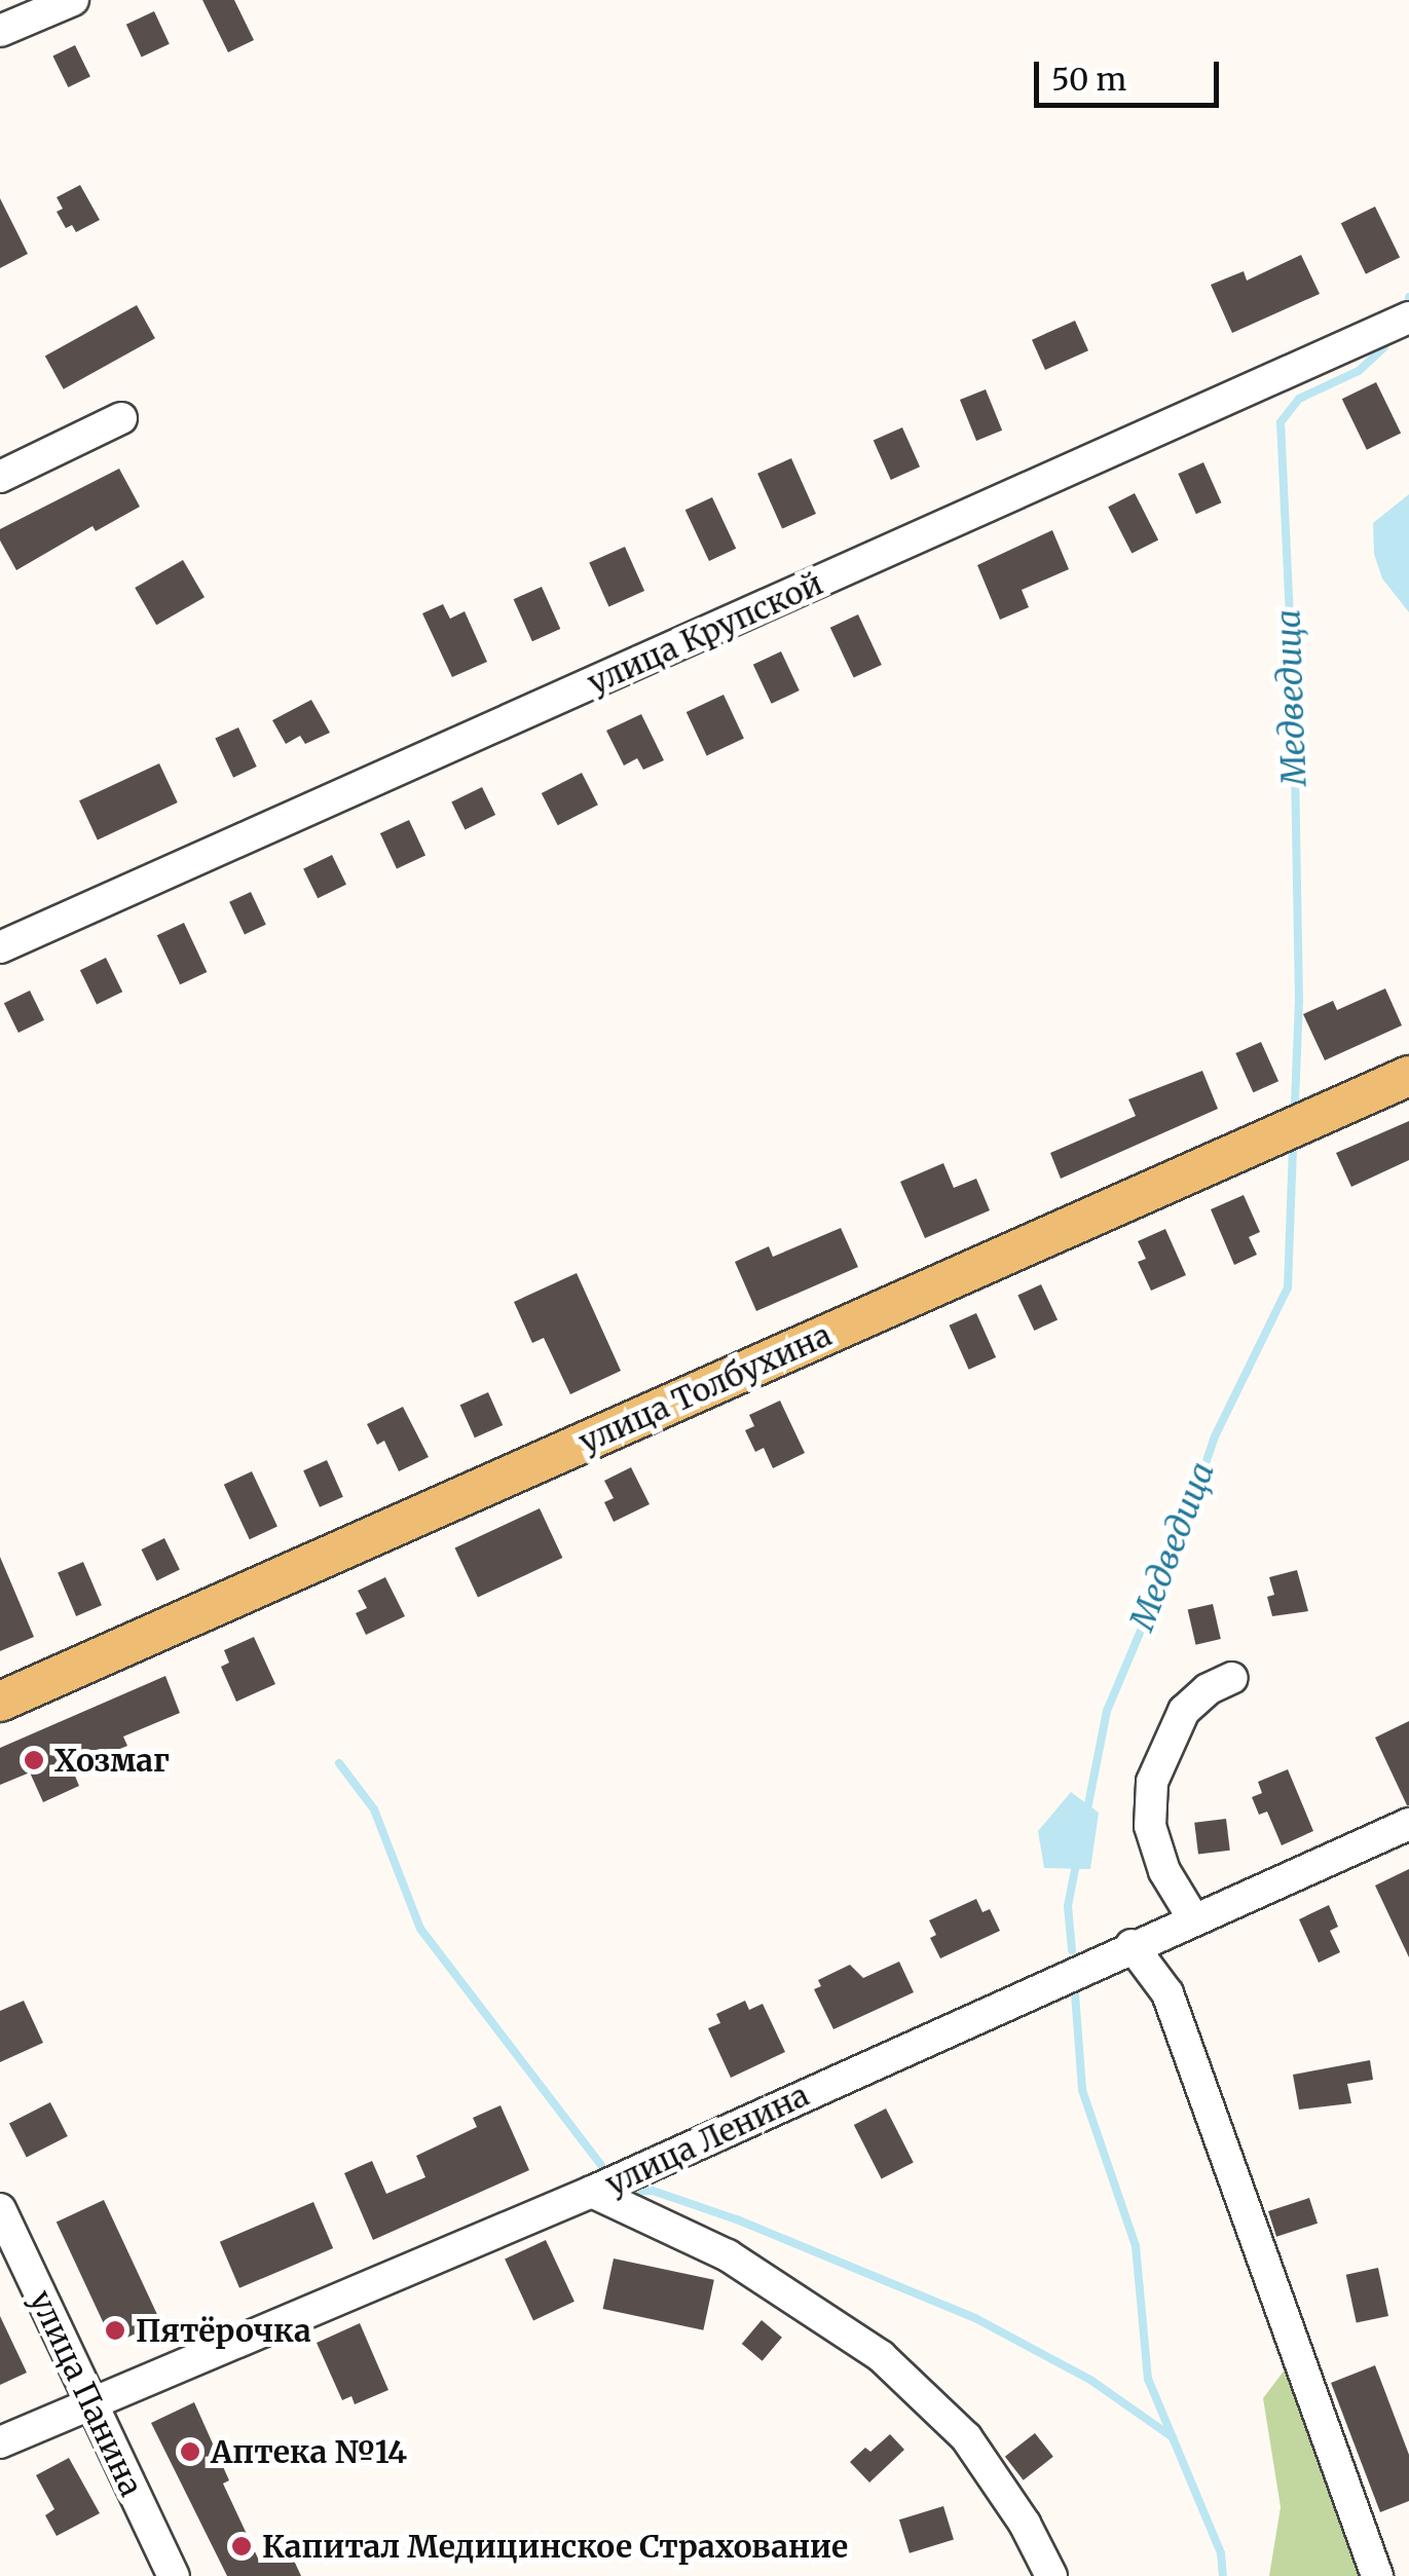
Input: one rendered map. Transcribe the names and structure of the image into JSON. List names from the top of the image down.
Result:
{
  "streets": {
    "main road": ["улица Толбухина"],
    "street": ["улица Крупской", "улица Ленина", "улица Панина"]
  },
  "crossings": [
    ["улица Ленина", "улица Панина"]
  ],
  "water": ["Медведица"],
  "places": [
    "Хозмаг",
    "Пятёрочка",
    "Аптека №14",
    "Капитал Медицинское Страхование"
  ],
  "scale_bar": "50 m"
}
